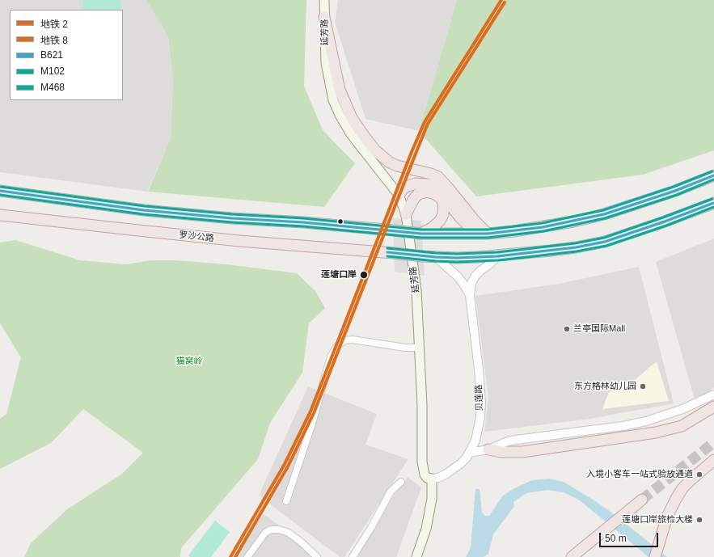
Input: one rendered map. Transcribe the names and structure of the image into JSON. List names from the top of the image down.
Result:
{
  "streets": {
    "highway": ["罗沙公路"],
    "main road": ["延芳路"],
    "street": ["贝莲路"]
  },
  "crossings": [
    ["延芳路", "贝莲路"],
    ["罗沙公路", "贝莲路"]
  ],
  "parks": ["猫窝岭"],
  "places": [
    "莲塘口岸",
    "兰亭国际Mall",
    "东方格林幼儿园",
    "入境小客车一站式验放通道",
    "莲塘口岸旅检大楼"
  ],
  "lines": [
    "metro line 2",
    "metro line 8",
    "transit line M468",
    "transit line B621",
    "transit line M102"
  ],
  "legend": [
    "地铁 2",
    "地铁 8",
    "B621",
    "M102",
    "M468"
  ],
  "scale_bar": "50 m"
}
